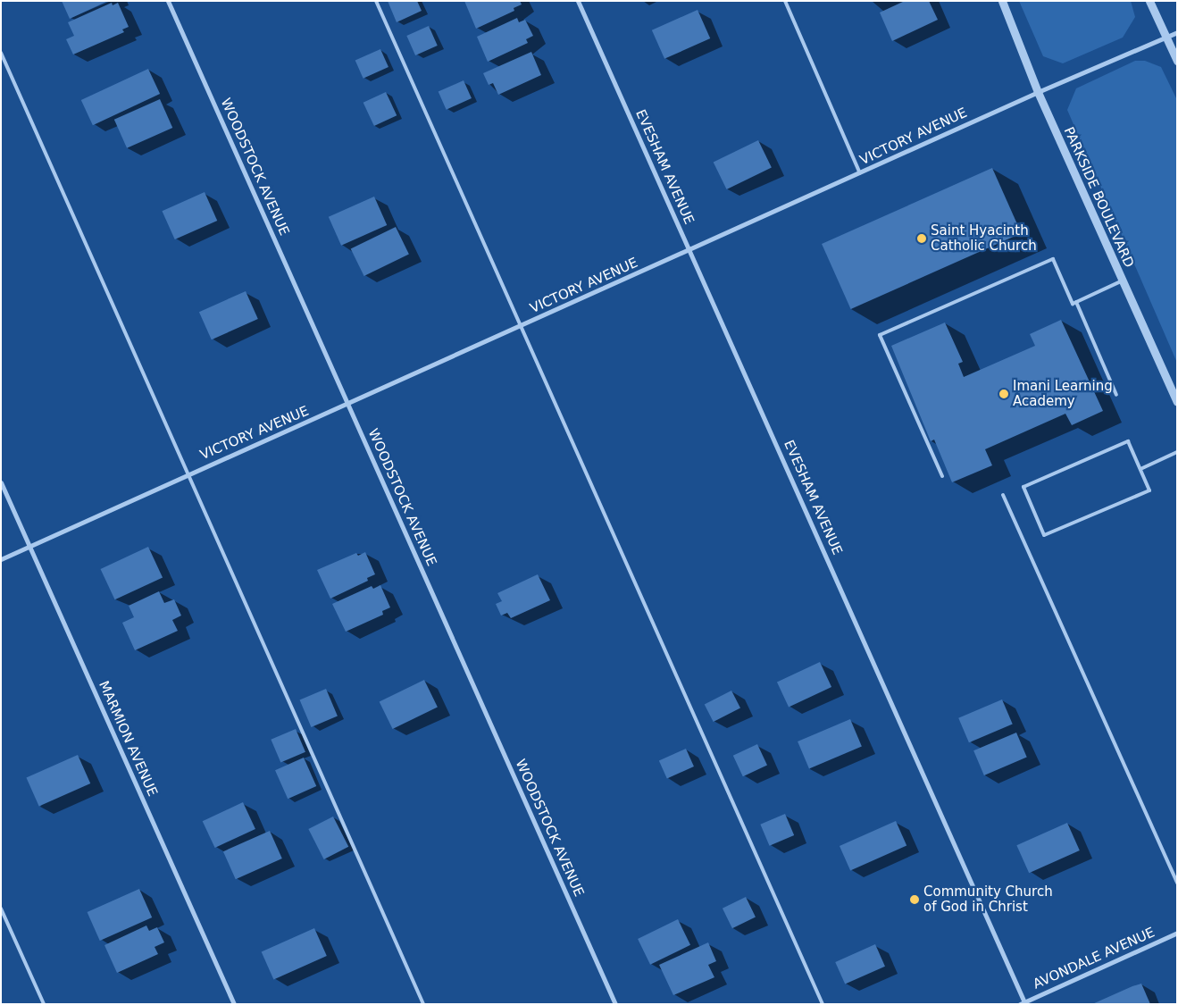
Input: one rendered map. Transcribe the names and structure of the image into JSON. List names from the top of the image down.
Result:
{
  "streets": {
    "street": [
      "VICTORY AVENUE",
      "WOODSTOCK AVENUE",
      "EVESHAM AVENUE",
      "PARKSIDE BOULEVARD",
      "MARMION AVENUE",
      "AVONDALE AVENUE"
    ]
  },
  "crossings": [
    ["VICTORY AVENUE", "WOODSTOCK AVENUE"],
    ["VICTORY AVENUE", "EVESHAM AVENUE"],
    ["VICTORY AVENUE", "PARKSIDE BOULEVARD"],
    ["VICTORY AVENUE", "MARMION AVENUE"],
    ["EVESHAM AVENUE", "AVONDALE AVENUE"]
  ],
  "places": ["Saint Hyacinth Catholic Church", "Imani Learning Academy", "Community Church of God in Christ"]
}
